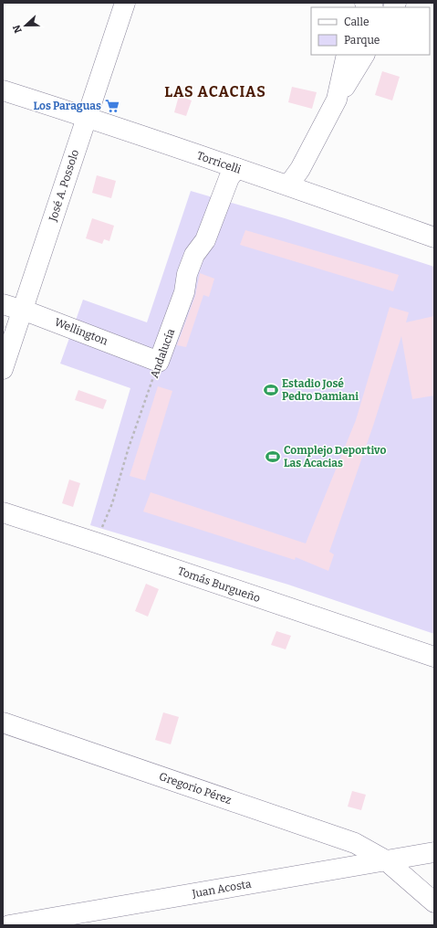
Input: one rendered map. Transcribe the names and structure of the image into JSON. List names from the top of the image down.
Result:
{
  "streets": {
    "street": [
      "Torricelli",
      "José A. Possolo",
      "Wellington",
      "Andalucía",
      "Tomás Burgueño",
      "Gregorio Pérez",
      "Juan Acosta"
    ]
  },
  "crossings": [
    ["Torricelli", "José A. Possolo"],
    ["Torricelli", "Andalucía"],
    ["José A. Possolo", "Wellington"],
    ["Wellington", "Andalucía"],
    ["Andalucía", "Tomás Burgueño"],
    ["Gregorio Pérez", "Juan Acosta"]
  ],
  "districts": ["LAS ACACIAS"],
  "places": {
    "supermarket": ["Los Paraguas"],
    "sports": ["Estadio José Pedro Damiani", "Complejo Deportivo Las Acacias"]
  },
  "legend": ["Calle", "Parque"],
  "north": "left"
}
